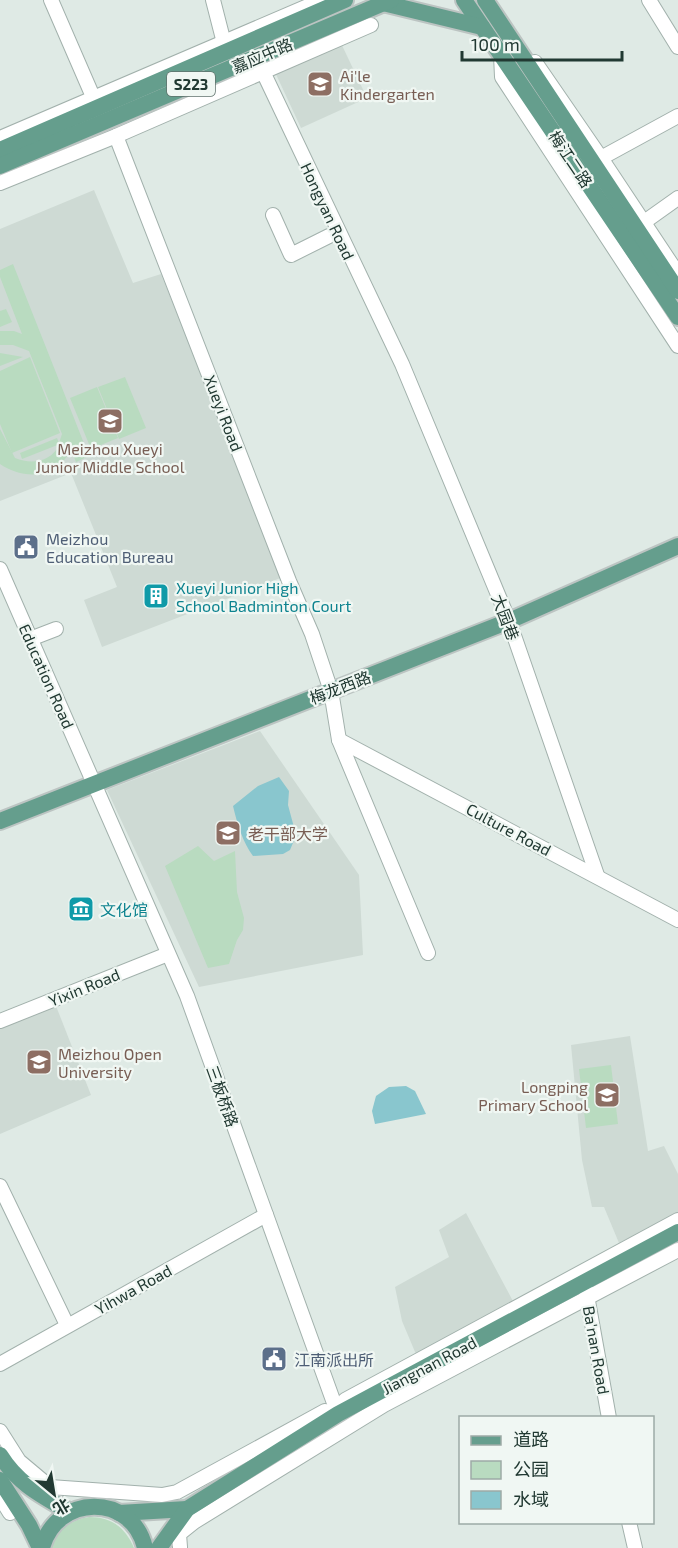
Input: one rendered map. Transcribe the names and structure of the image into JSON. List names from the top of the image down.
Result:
{
  "streets": {
    "main road": [
      "嘉应中路",
      "S223",
      "梅江二路",
      "梅龙西路",
      "Jiangnan Road"
    ],
    "street": [
      "Hongyan Road",
      "Xueyi Road",
      "大园巷",
      "Education Road",
      "Culture Road",
      "Yixin Road",
      "三板桥路",
      "Yihwa Road",
      "Ba'nan Road"
    ]
  },
  "crossings": [
    ["嘉应中路", "Hongyan Road"],
    ["Hongyan Road", "大园巷"],
    ["Xueyi Road", "梅龙西路"],
    ["Xueyi Road", "Culture Road"],
    ["大园巷", "梅龙西路"],
    ["大园巷", "Culture Road"],
    ["Education Road", "梅龙西路"],
    ["Education Road", "三板桥路"],
    ["梅龙西路", "三板桥路"],
    ["Yixin Road", "三板桥路"],
    ["三板桥路", "Yihwa Road"],
    ["三板桥路", "Jiangnan Road"],
    ["Ba'nan Road", "Jiangnan Road"]
  ],
  "places": {
    "school or university": [
      "Ai'le Kindergarten",
      "Meizhou Xueyi Junior Middle School",
      "老干部大学",
      "Meizhou Open University",
      "Longping Primary School"
    ],
    "public building": ["Meizhou Education Bureau", "江南派出所"],
    "building": ["Xueyi Junior High School Badminton Court"],
    "museum": ["文化馆"]
  },
  "legend": ["道路", "公园", "水域"],
  "scale_bar": "100 m",
  "north": "bottom right"
}
